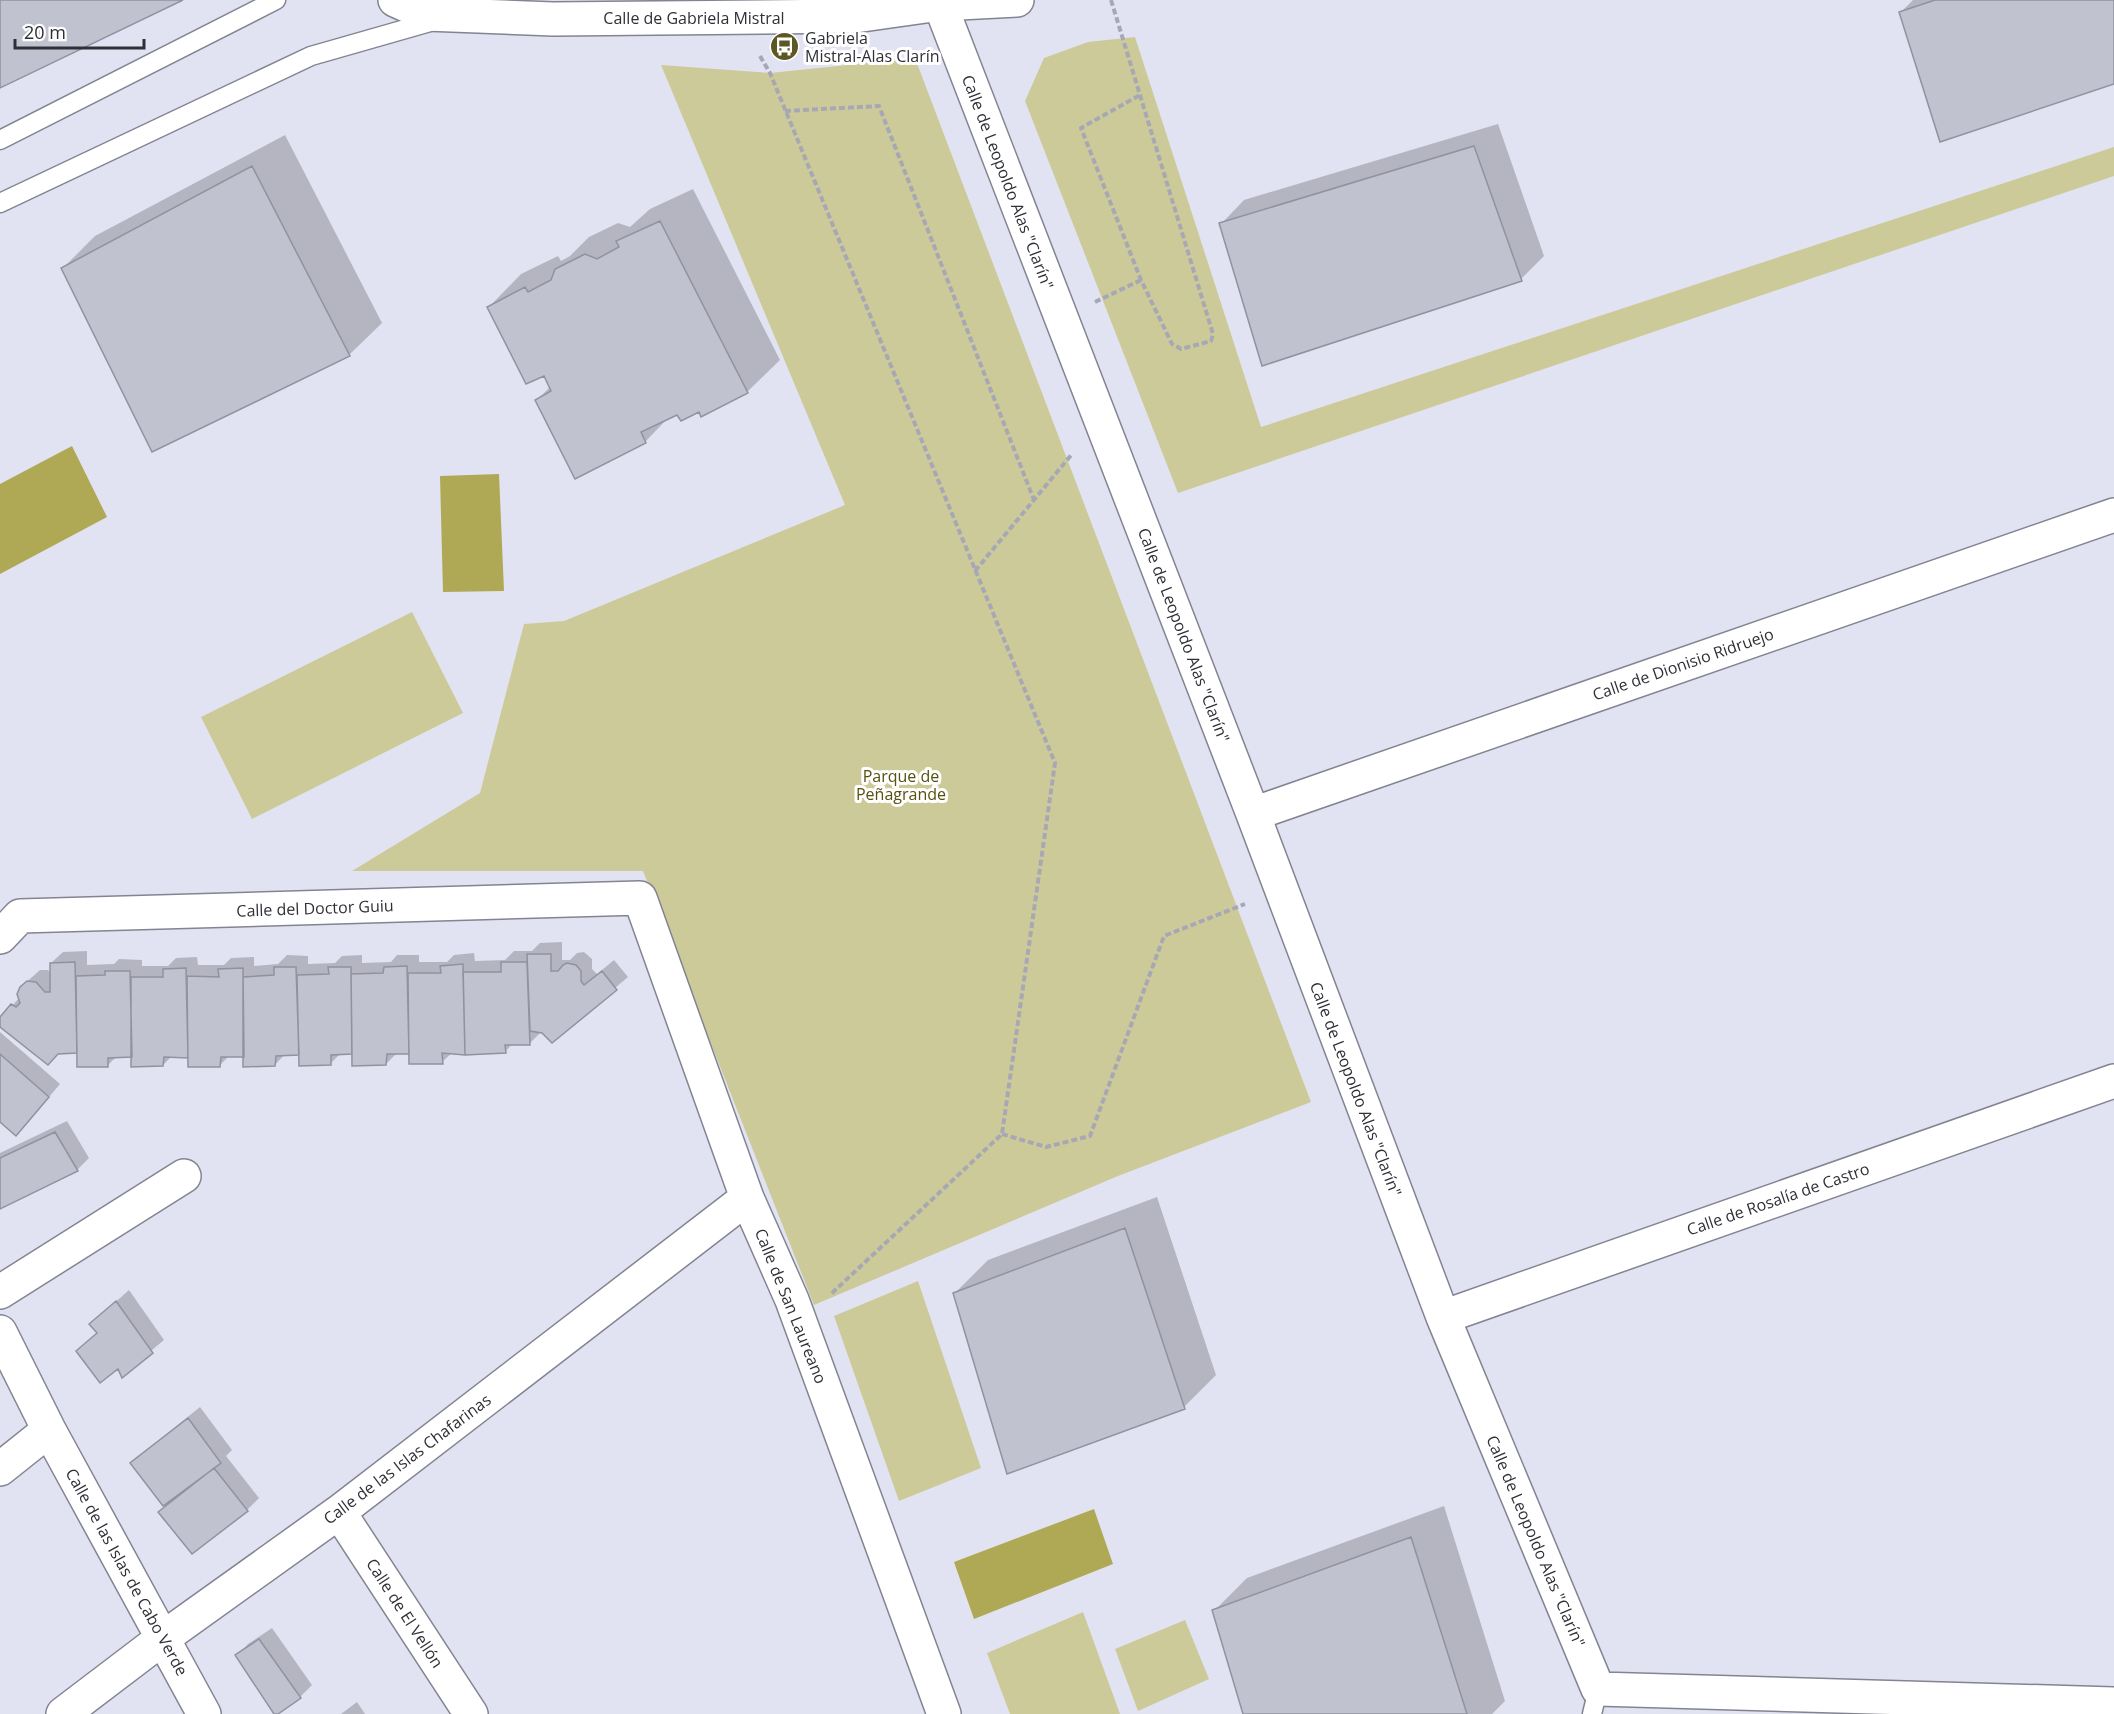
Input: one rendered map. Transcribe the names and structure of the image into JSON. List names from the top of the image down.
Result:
{
  "streets": {
    "street": [
      "Calle de Gabriela Mistral",
      "Calle de Leopoldo Alas \"Clarín\"",
      "Calle de Dionisio Ridruejo",
      "Calle del Doctor Guiu",
      "Calle de Rosalía de Castro",
      "Calle de San Laureano",
      "Calle de las Islas Chafarinas",
      "Calle de las Islas de Cabo Verde",
      "Calle de El Vellón"
    ]
  },
  "crossings": [
    ["Calle de Gabriela Mistral", "Calle de Leopoldo Alas \"Clarín\""],
    ["Calle de Leopoldo Alas \"Clarín\"", "Calle de Dionisio Ridruejo"],
    ["Calle de Leopoldo Alas \"Clarín\"", "Calle de Rosalía de Castro"],
    ["Calle del Doctor Guiu", "Calle de San Laureano"],
    ["Calle de San Laureano", "Calle de las Islas Chafarinas"],
    ["Calle de las Islas Chafarinas", "Calle de las Islas de Cabo Verde"],
    ["Calle de las Islas Chafarinas", "Calle de El Vellón"]
  ],
  "parks": ["Parque de Peñagrande"],
  "places": {
    "bus stop": ["Gabriela Mistral-Alas Clarín"]
  },
  "scale_bar": "20 m"
}
